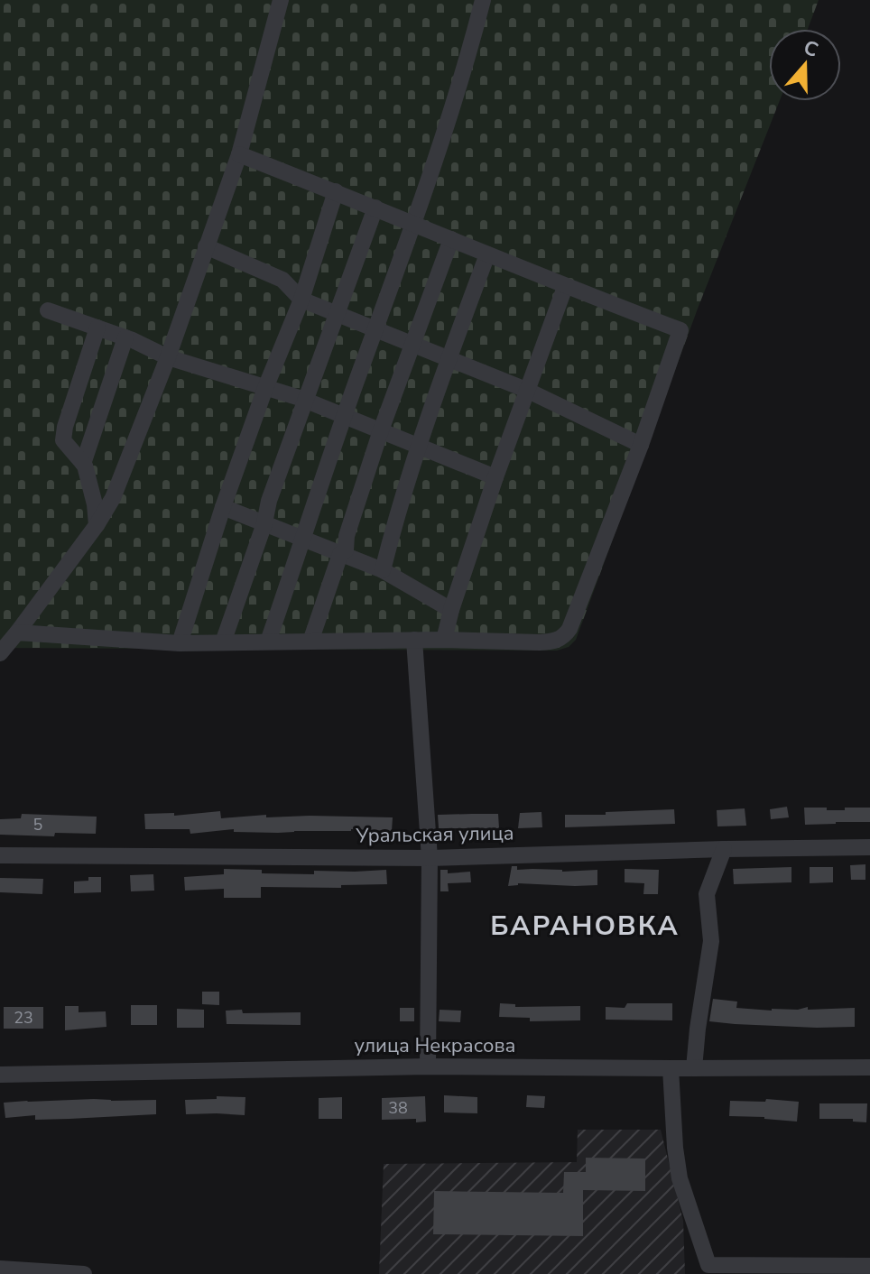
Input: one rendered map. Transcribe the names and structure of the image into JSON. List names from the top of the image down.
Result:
{
  "streets": {
    "street": ["Уральская улица", "улица Некрасова"]
  },
  "districts": ["БАРАНОВКА"],
  "house_numbers": ["5", "23", "38"],
  "north": "top"
}
